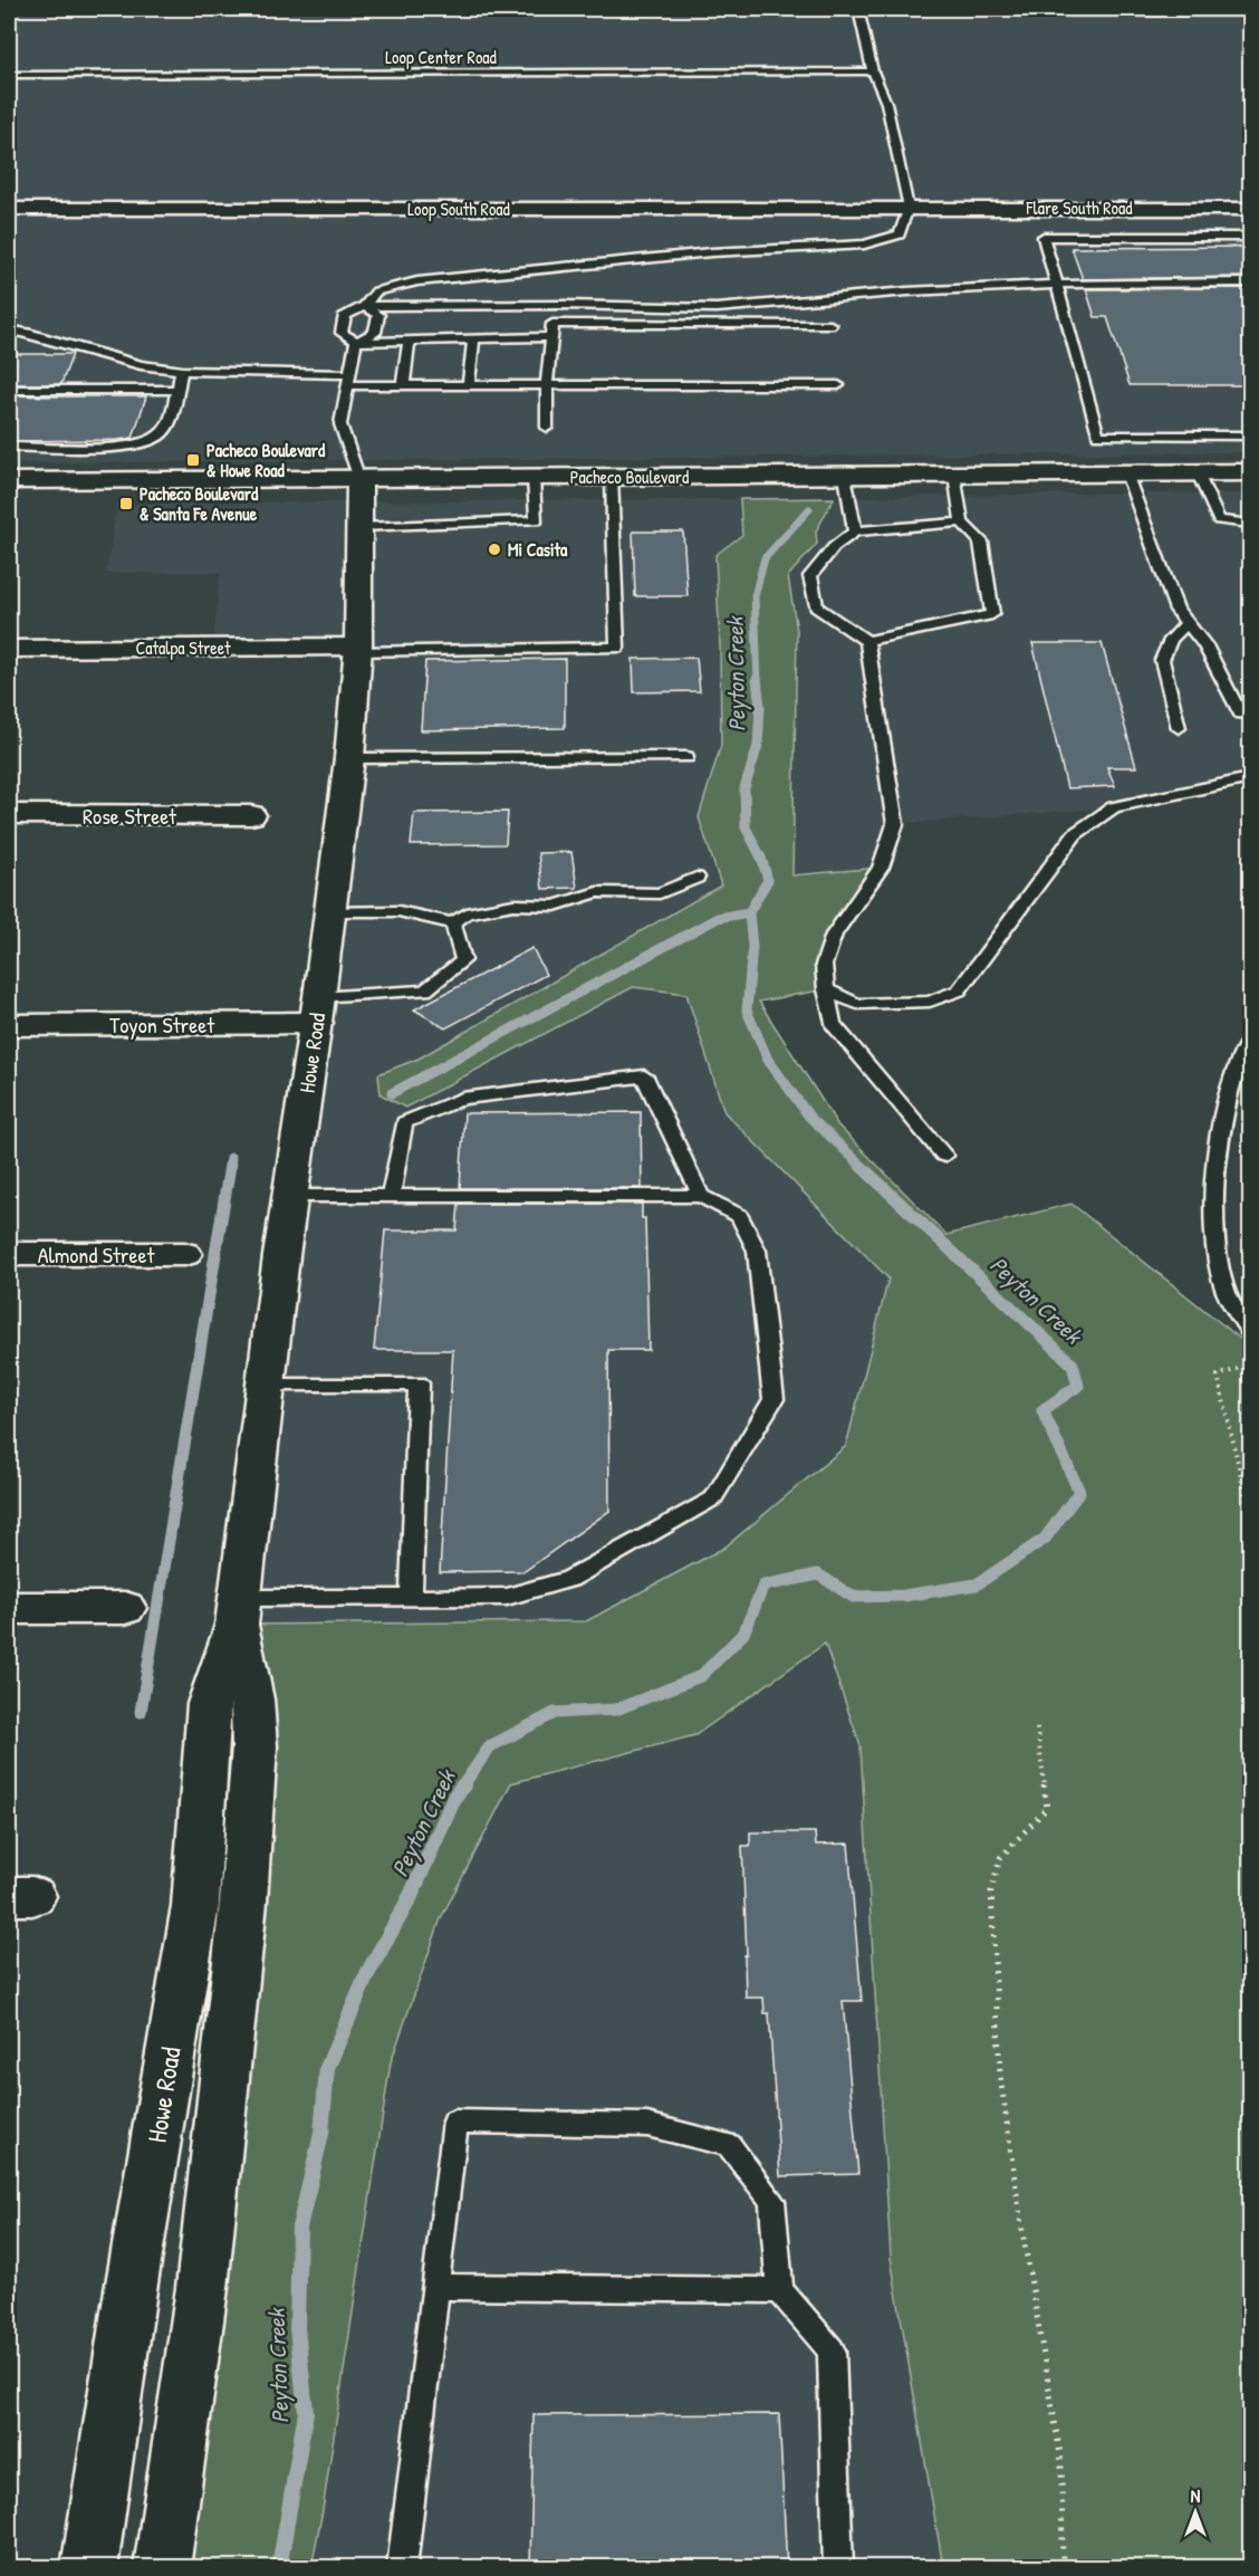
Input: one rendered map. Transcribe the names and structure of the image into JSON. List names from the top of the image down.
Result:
{
  "streets": {
    "street": [
      "Flare South Road",
      "Loop South Road",
      "Pacheco Boulevard",
      "Catalpa Street",
      "Rose Street",
      "Toyon Street",
      "Howe Road",
      "Almond Street"
    ],
    "lane": ["Loop Center Road"]
  },
  "crossings": [
    ["Flare South Road", "Loop South Road"],
    ["Pacheco Boulevard", "Howe Road"],
    ["Catalpa Street", "Howe Road"],
    ["Toyon Street", "Howe Road"]
  ],
  "water": ["Peyton Creek"],
  "places": {
    "transit": ["Pacheco Boulevard & Howe Road", "Pacheco Boulevard & Santa Fe Avenue"],
    "other": ["Mi Casita"]
  },
  "north": "top"
}
